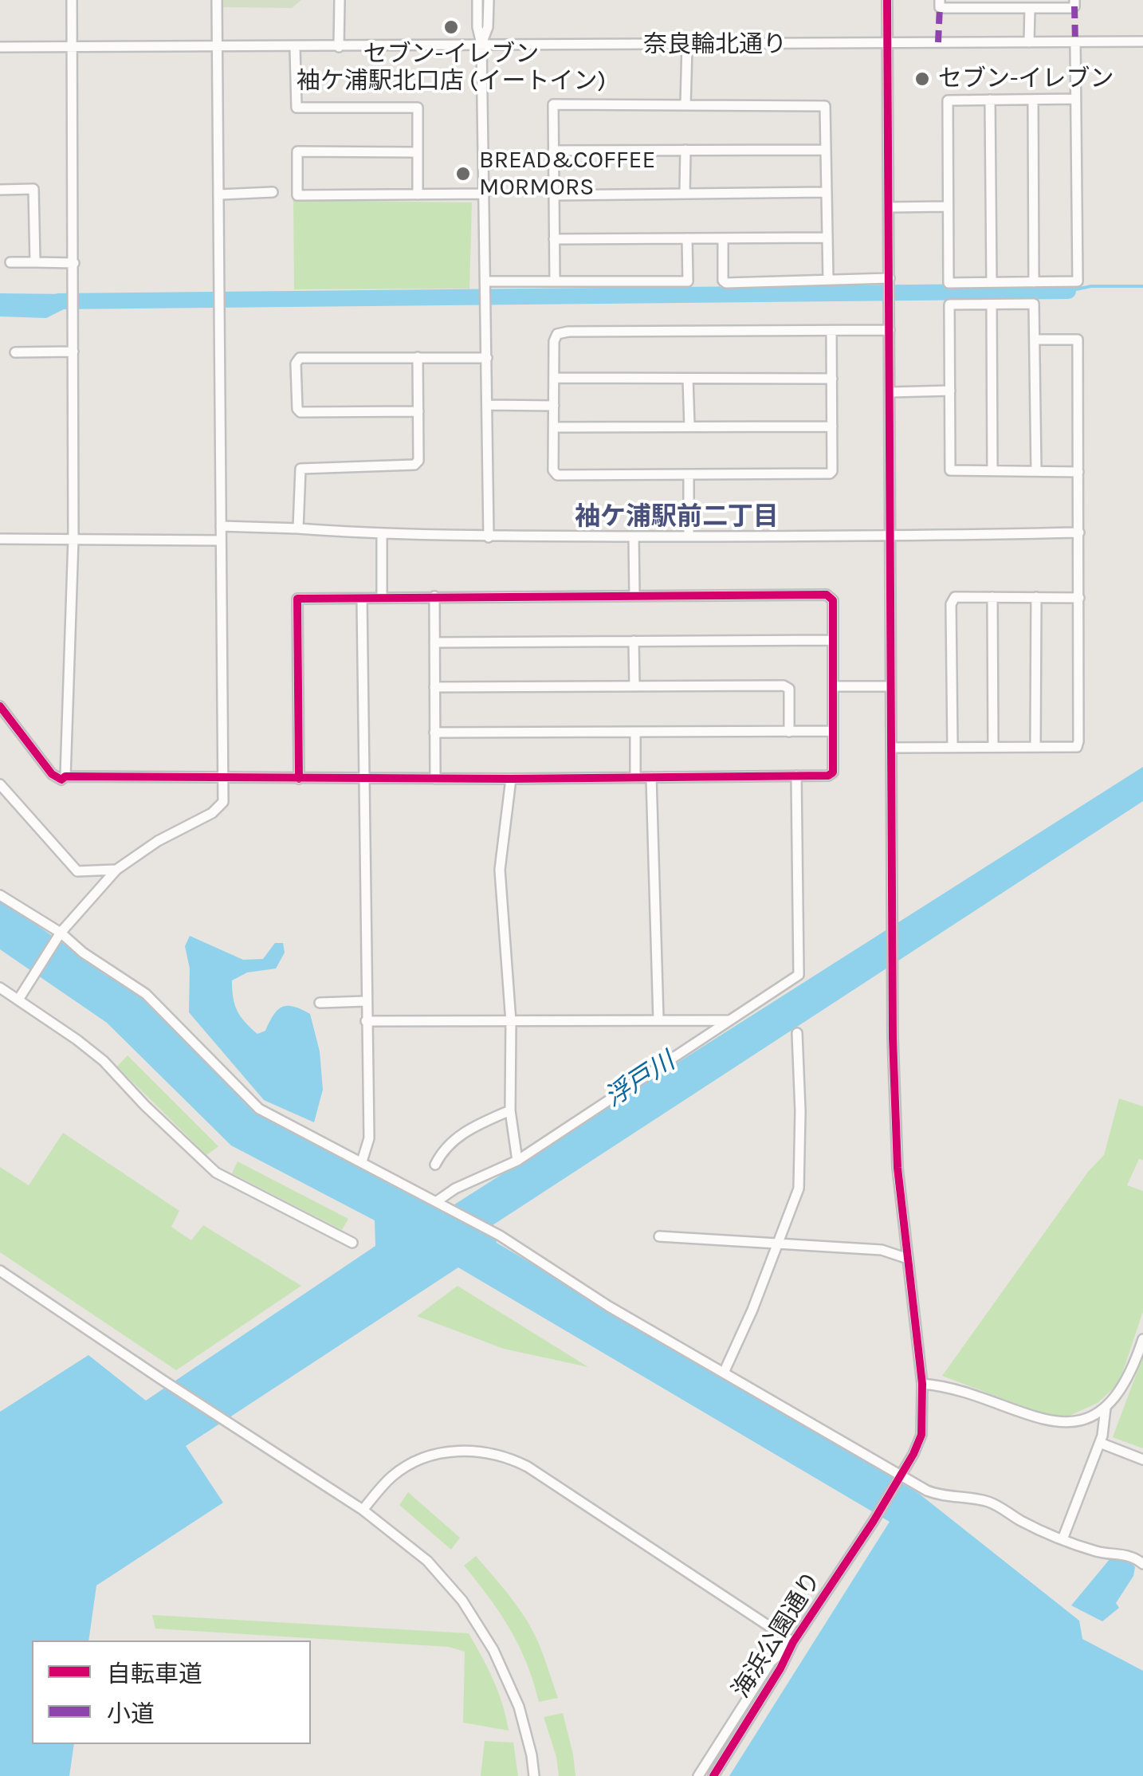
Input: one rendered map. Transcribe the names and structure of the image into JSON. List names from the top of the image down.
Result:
{
  "streets": {
    "street": ["奈良輪北通り", "海浜公園通り"]
  },
  "crossings": [
    ["奈良輪北通り", "海浜公園通り"]
  ],
  "districts": ["袖ケ浦駅前二丁目"],
  "water": ["浮戸川"],
  "places": ["セブン-イレブン 袖ケ浦駅北口店 (イートイン)", "セブン-イレブン", "BREAD&COFFEE MORMORS"],
  "legend": ["自転車道", "小道"]
}
